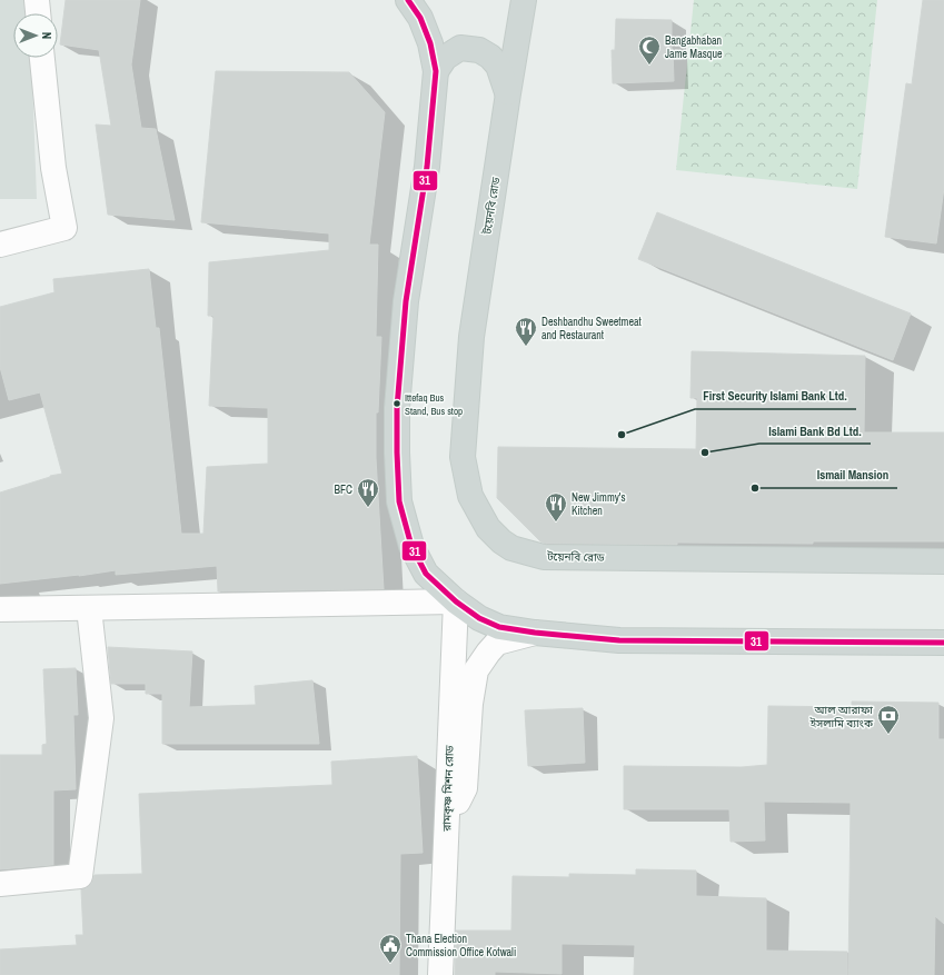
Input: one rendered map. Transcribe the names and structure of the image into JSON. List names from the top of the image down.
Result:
{
  "streets": {
    "main road": ["টয়েনবি রোড"],
    "street": ["রামকৃষ্ণ মিশন রোড"]
  },
  "places": {
    "mosque": ["Bangabhaban Jame Masque"],
    "restaurant": ["Deshbandhu Sweetmeat and Restaurant", "BFC", "New Jimmy's Kitchen"],
    "other": [
      "Ittefaq Bus Stand, Bus stop",
      "First Security Islami Bank Ltd.",
      "Islami Bank Bd Ltd.",
      "Ismail Mansion"
    ],
    "bank": ["আল আরাফা ইসলামি ব্যাংক"],
    "public building": ["Thana Election Commission Office Kotwali"]
  },
  "lines": ["transit line 31"],
  "north": "right"
}
